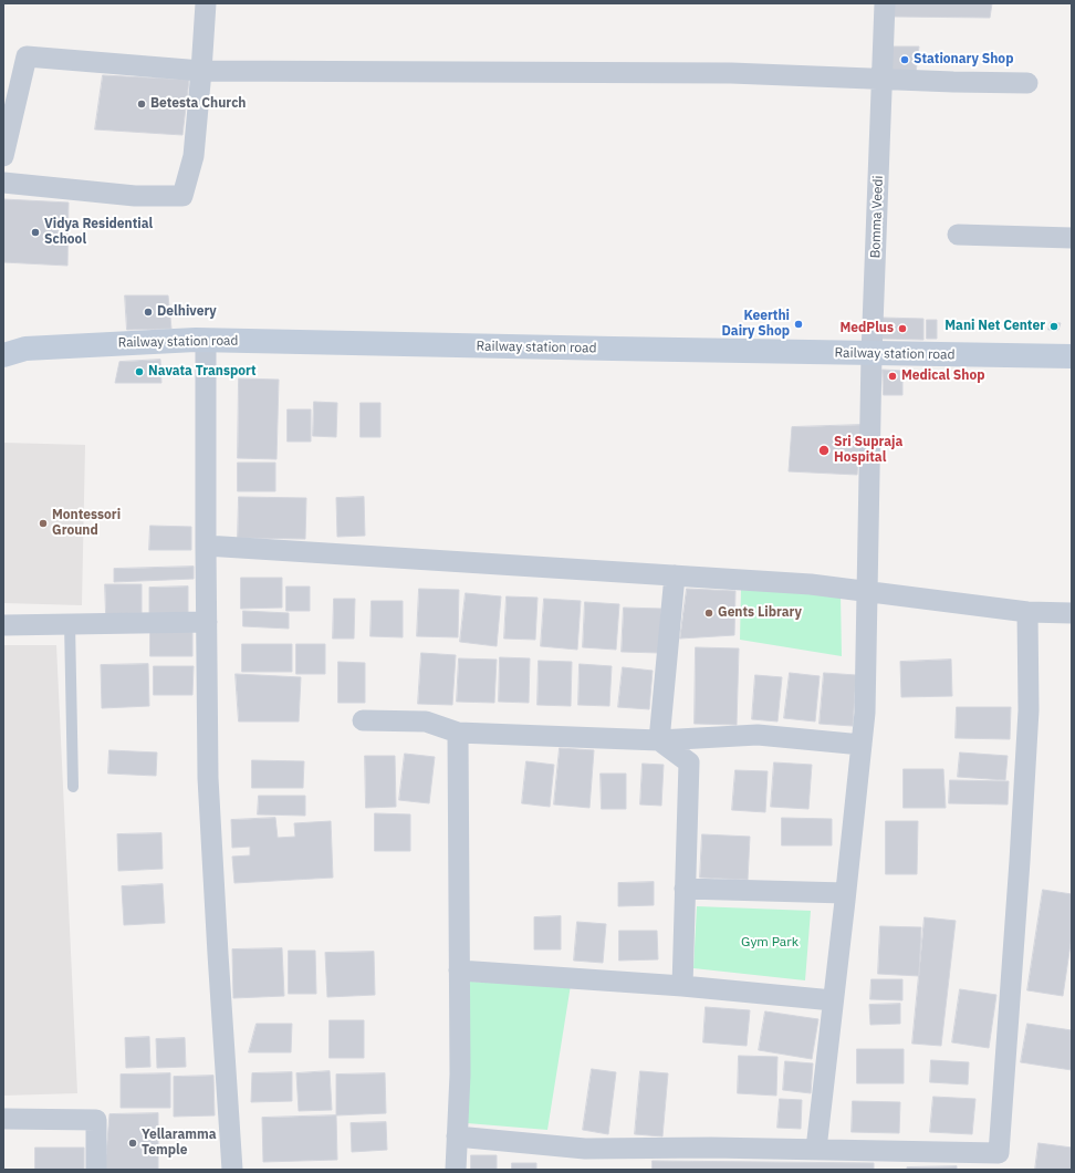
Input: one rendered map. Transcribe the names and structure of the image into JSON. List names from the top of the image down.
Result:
{
  "streets": {
    "street": ["Bomma Veedi", "Railway station road"]
  },
  "crossings": [
    ["Bomma Veedi", "Railway station road"]
  ],
  "parks": ["Gym Park"],
  "places": [
    "Stationary Shop",
    "Betesta Church",
    "Vidya Residential School",
    "Delhivery",
    "Keerthi Dairy Shop",
    "Mani Net Center",
    "MedPlus",
    "Navata Transport",
    "Medical Shop",
    "Sri Supraja Hospital",
    "Montessori Ground",
    "Gents Library",
    "Yellaramma Temple"
  ]
}
